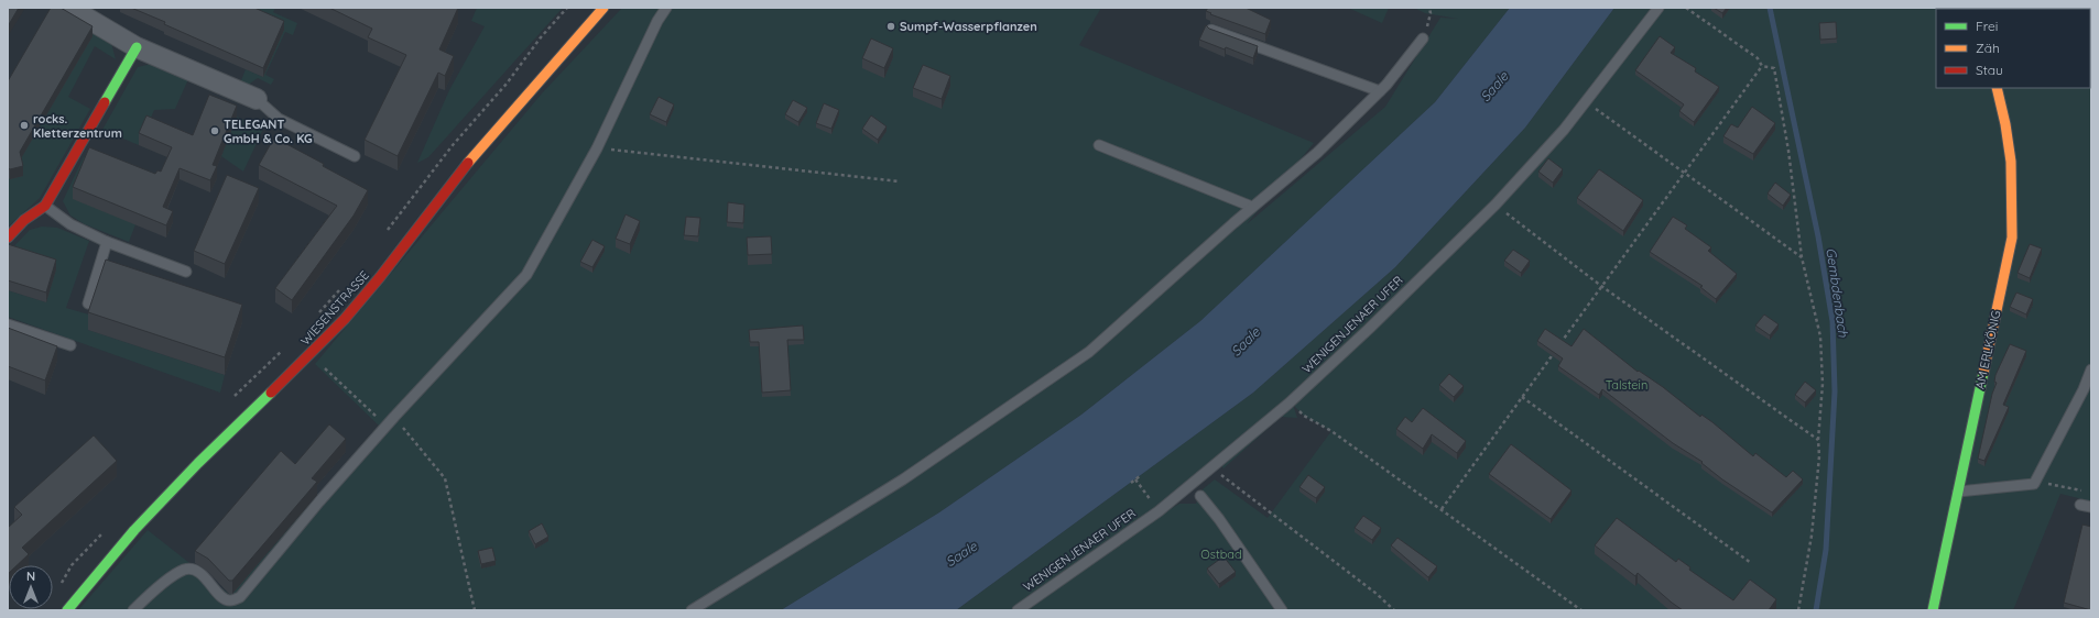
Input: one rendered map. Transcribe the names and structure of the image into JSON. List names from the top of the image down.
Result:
{
  "streets": {
    "street": ["WIESENSTRASSE", "AM ERLKÖNIG"],
    "lane": ["WENIGENJENAER UFER"]
  },
  "water": ["Saale", "Gembdenbach"],
  "parks": ["Talstein", "Ostbad"],
  "places": ["Sumpf-Wasserpflanzen", "rocks. Kletterzentrum", "TELEGANT GmbH & Co. KG"],
  "legend": ["Frei", "Zäh", "Stau"],
  "north": "top"
}
